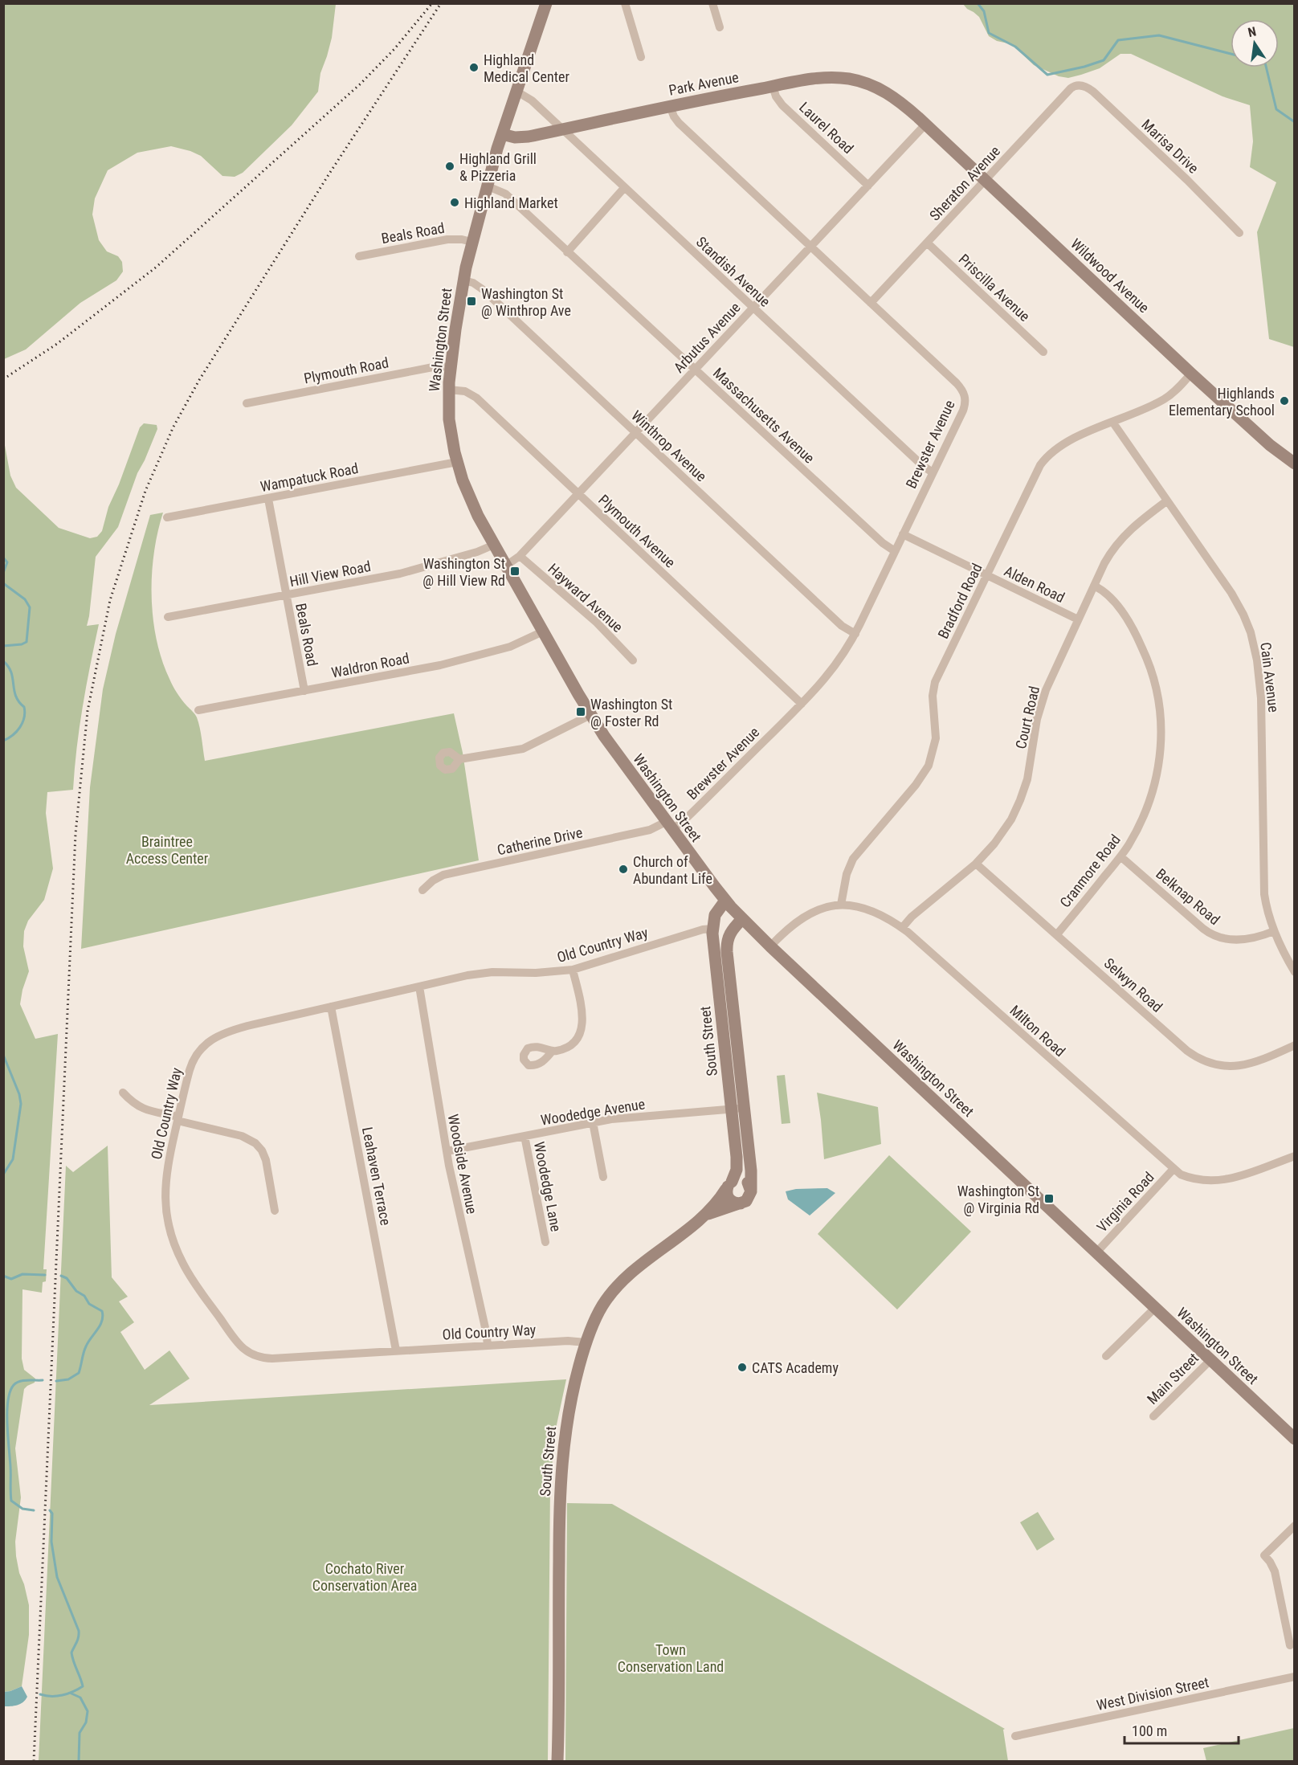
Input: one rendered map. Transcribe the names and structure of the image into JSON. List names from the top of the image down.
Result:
{
  "streets": {
    "main road": [
      "Park Avenue",
      "Wildwood Avenue",
      "Washington Street",
      "South Street"
    ],
    "street": [
      "Laurel Road",
      "Marisa Drive",
      "Sheraton Avenue",
      "Beals Road",
      "Standish Avenue",
      "Priscilla Avenue",
      "Arbutus Avenue",
      "Plymouth Road",
      "Massachusetts Avenue",
      "Brewster Avenue",
      "Winthrop Avenue",
      "Wampatuck Road",
      "Plymouth Avenue",
      "Hill View Road",
      "Alden Road",
      "Hayward Avenue",
      "Bradford Road",
      "Waldron Road",
      "Cain Avenue",
      "Court Road",
      "Catherine Drive",
      "Cranmore Road",
      "Belknap Road",
      "Old Country Way",
      "Selwyn Road",
      "Milton Road",
      "Woodedge Avenue",
      "Woodside Avenue",
      "Leahaven Terrace",
      "Woodedge Lane",
      "Virginia Road",
      "Main Street",
      "West Division Street"
    ]
  },
  "crossings": [
    ["Park Avenue", "Laurel Road"],
    ["Park Avenue", "Standish Avenue"],
    ["Park Avenue", "Wildwood Avenue"],
    ["Park Avenue", "Washington Street"],
    ["Park Avenue", "Brewster Avenue"],
    ["Laurel Road", "Arbutus Avenue"],
    ["Marisa Drive", "Sheraton Avenue"],
    ["Sheraton Avenue", "Wildwood Avenue"],
    ["Sheraton Avenue", "Priscilla Avenue"],
    ["Sheraton Avenue", "Brewster Avenue"],
    ["Beals Road", "Washington Street"],
    ["Beals Road", "Wampatuck Road"],
    ["Beals Road", "Hill View Road"],
    ["Beals Road", "Waldron Road"],
    ["Standish Avenue", "Arbutus Avenue"],
    ["Standish Avenue", "Washington Street"],
    ["Standish Avenue", "Brewster Avenue"],
    ["Wildwood Avenue", "Arbutus Avenue"],
    ["Wildwood Avenue", "Bradford Road"],
    ["Arbutus Avenue", "Washington Street"],
    ["Arbutus Avenue", "Massachusetts Avenue"],
    ["Arbutus Avenue", "Brewster Avenue"],
    ["Arbutus Avenue", "Winthrop Avenue"],
    ["Arbutus Avenue", "Plymouth Avenue"],
    ["Arbutus Avenue", "Hayward Avenue"],
    ["Washington Street", "Plymouth Road"],
    ["Washington Street", "Massachusetts Avenue"],
    ["Washington Street", "Brewster Avenue"],
    ["Washington Street", "Winthrop Avenue"],
    ["Washington Street", "Wampatuck Road"],
    ["Washington Street", "Plymouth Avenue"],
    ["Washington Street", "Hill View Road"],
    ["Washington Street", "Waldron Road"],
    ["Washington Street", "Catherine Drive"],
    ["Washington Street", "Milton Road"],
    ["Washington Street", "South Street"],
    ["Washington Street", "Virginia Road"],
    ["Washington Street", "Main Street"],
    ["Massachusetts Avenue", "Brewster Avenue"],
    ["Brewster Avenue", "Winthrop Avenue"],
    ["Brewster Avenue", "Plymouth Avenue"],
    ["Brewster Avenue", "Alden Road"],
    ["Brewster Avenue", "Catherine Drive"],
    ["Alden Road", "Bradford Road"],
    ["Alden Road", "Court Road"],
    ["Bradford Road", "Cain Avenue"],
    ["Bradford Road", "Milton Road"],
    ["Cain Avenue", "Court Road"],
    ["Cain Avenue", "Belknap Road"],
    ["Court Road", "Cranmore Road"],
    ["Court Road", "Selwyn Road"],
    ["Court Road", "Milton Road"],
    ["Cranmore Road", "Belknap Road"],
    ["Cranmore Road", "Selwyn Road"],
    ["Old Country Way", "South Street"],
    ["Old Country Way", "Woodside Avenue"],
    ["Old Country Way", "Leahaven Terrace"],
    ["Milton Road", "Virginia Road"],
    ["South Street", "Woodedge Avenue"],
    ["Woodedge Avenue", "Woodside Avenue"],
    ["Woodedge Avenue", "Woodedge Lane"]
  ],
  "parks": ["Braintree Access Center", "Cochato River Conservation Area", "Town Conservation Land"],
  "places": {
    "other": [
      "Highland Medical Center",
      "Highland Grill & Pizzeria",
      "Highland Market",
      "Highlands Elementary School",
      "Church of Abundant Life",
      "CATS Academy"
    ],
    "transit": [
      "Washington St @ Winthrop Ave",
      "Washington St @ Hill View Rd",
      "Washington St @ Foster Rd",
      "Washington St @ Virginia Rd"
    ]
  },
  "scale_bar": "100 m",
  "north": "top"
}
